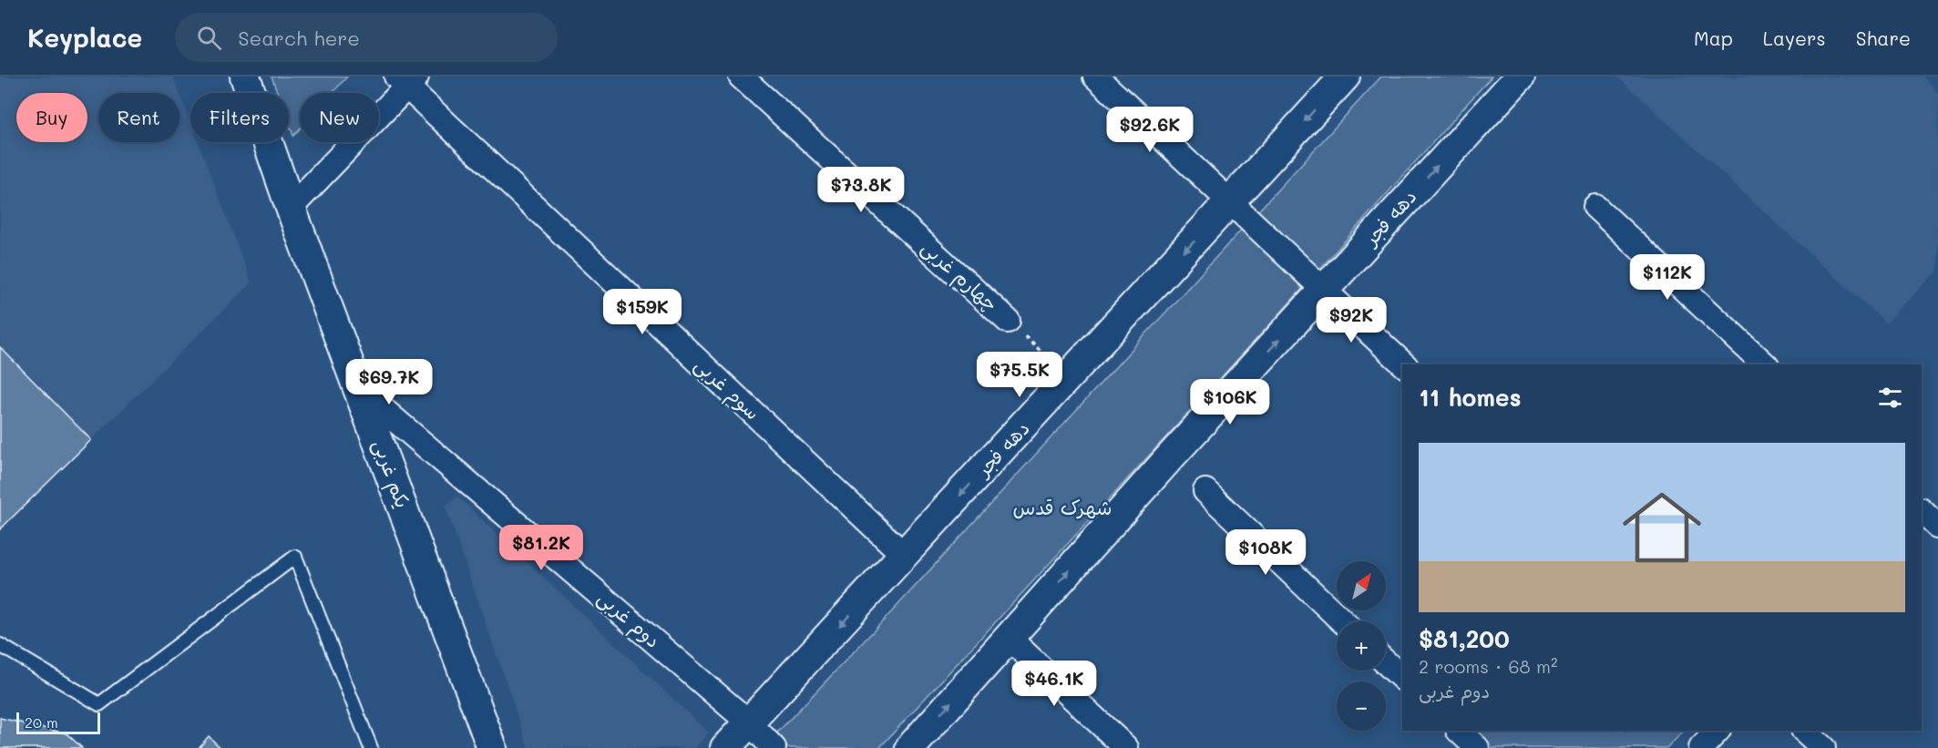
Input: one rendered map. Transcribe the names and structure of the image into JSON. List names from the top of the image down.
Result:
{
  "streets": {
    "street": [
      "دهه فجر",
      "چهارم غربی",
      "سوم غربی",
      "یکم غربی",
      "دوم غربی"
    ]
  },
  "crossings": [
    ["دهه فجر", "سوم غربی"],
    ["دهه فجر", "دوم غربی"],
    ["یکم غربی", "دوم غربی"]
  ],
  "districts": ["شهرک قدس"],
  "scale_bar": "20 m",
  "north": "top right",
  "page": {
    "header": "Keyplace",
    "search": "Search here",
    "nav": ["Map", "Layers", "Share"],
    "chip": [
      "Buy",
      "Rent",
      "Filters",
      "New"
    ],
    "price": [
      "$92.6K",
      "$73.8K",
      "$112K",
      "$159K",
      "$92K",
      "$75.5K",
      "$69.7K",
      "$106K",
      "$81.2K",
      "$108K",
      "$46.1K"
    ],
    "heading": "11 homes",
    "list": [
      {
        "name": "$81,200",
        "note": "2 rooms · 68 m² · دوم غربی"
      }
    ],
    "map_buttons": ["+", "−"],
    "scale": "20 m"
  }
}
